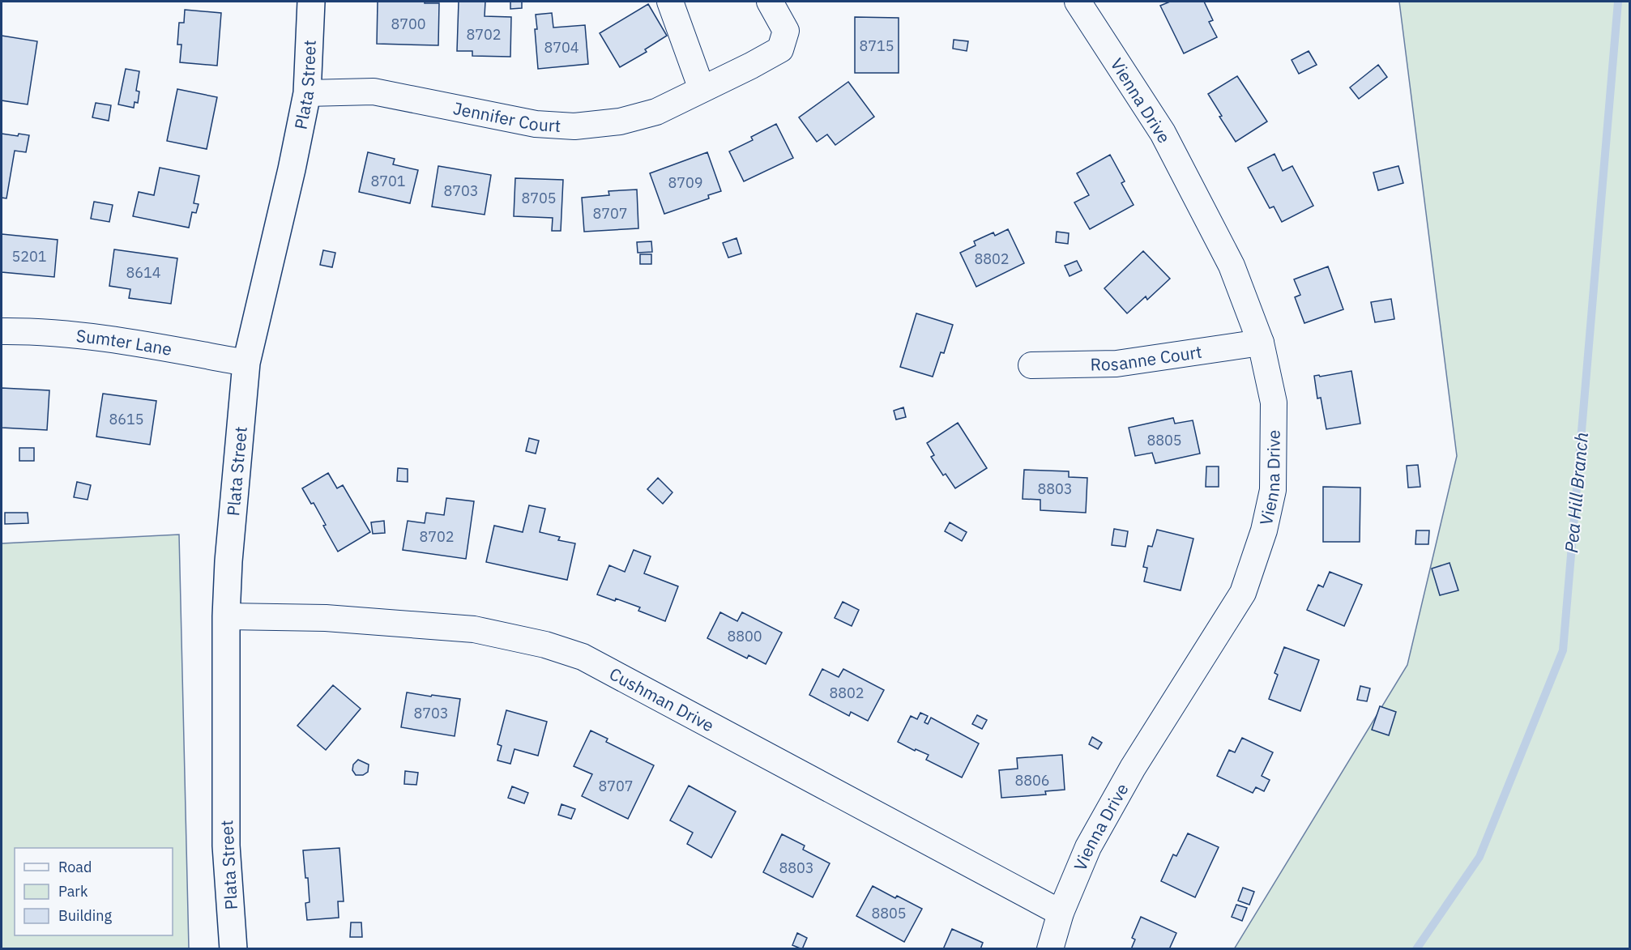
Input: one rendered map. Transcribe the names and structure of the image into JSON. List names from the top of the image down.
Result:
{
  "streets": {
    "street": [
      "Plata Street",
      "Vienna Drive",
      "Jennifer Court",
      "Sumter Lane",
      "Rosanne Court",
      "Cushman Drive"
    ]
  },
  "crossings": [
    ["Plata Street", "Jennifer Court"],
    ["Plata Street", "Sumter Lane"],
    ["Plata Street", "Cushman Drive"],
    ["Vienna Drive", "Rosanne Court"],
    ["Vienna Drive", "Cushman Drive"]
  ],
  "water": ["Pea Hill Branch"],
  "house_numbers": [
    "8700",
    "8702",
    "8715",
    "8704",
    "8701",
    "8709",
    "8703",
    "8705",
    "8707",
    "5201",
    "8802",
    "8614",
    "8615",
    "8805",
    "8803",
    "8702",
    "8800",
    "8802",
    "8703",
    "8806",
    "8707",
    "8803",
    "8805"
  ],
  "legend": ["Road", "Park", "Building"]
}
